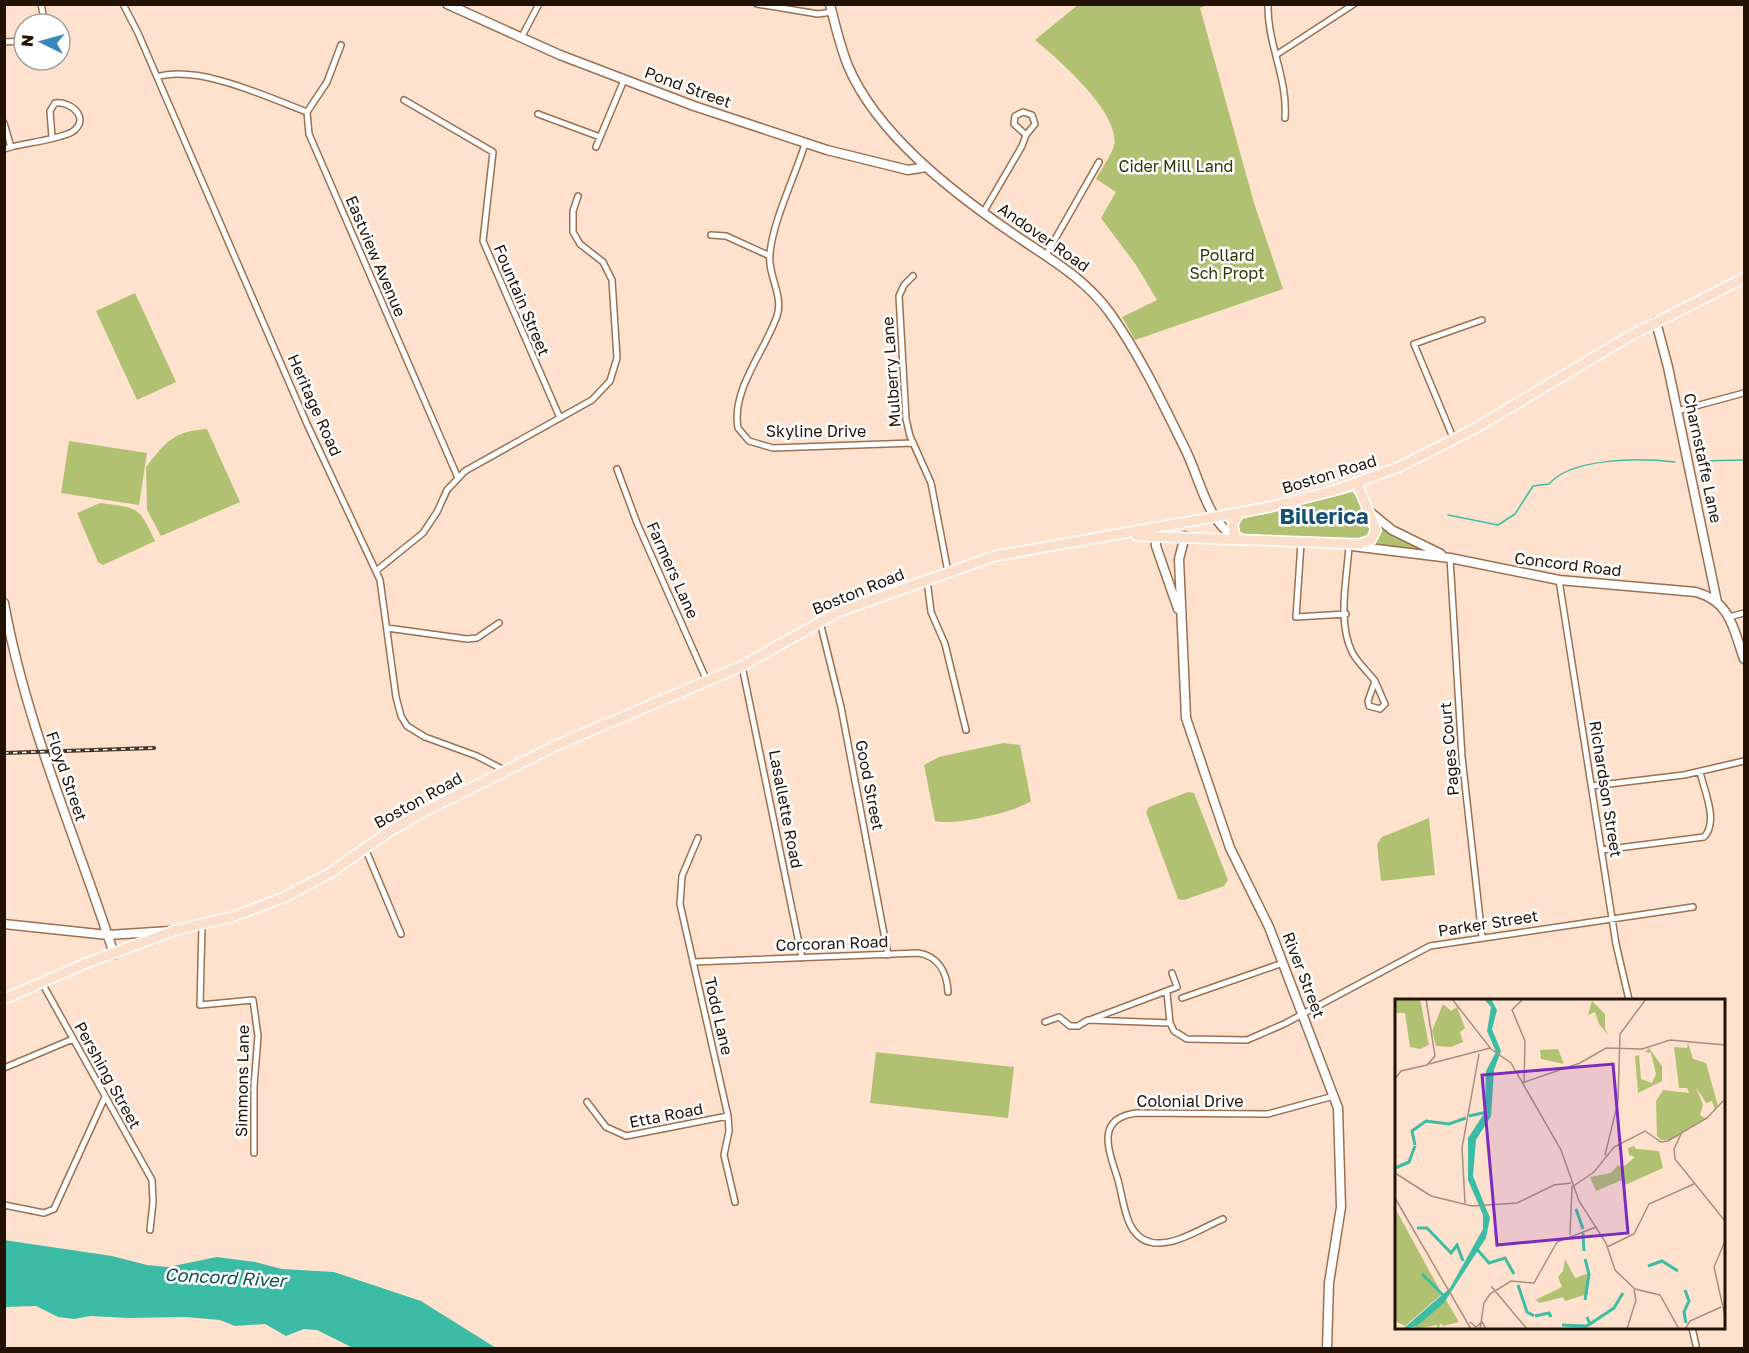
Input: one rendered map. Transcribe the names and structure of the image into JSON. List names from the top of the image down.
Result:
{
  "streets": {
    "main road": [
      "Pond Street",
      "Andover Road",
      "Charnstaffe Lane",
      "Boston Road",
      "Concord Road",
      "Floyd Street",
      "River Street"
    ],
    "street": [
      "Eastview Avenue",
      "Fountain Street",
      "Mulberry Lane",
      "Heritage Road",
      "Skyline Drive",
      "Farmers Lane",
      "Pages Court",
      "Good Street",
      "Richardson Street",
      "Lasallette Road",
      "Parker Street",
      "Corcoran Road",
      "Todd Lane",
      "Pershing Street",
      "Simmons Lane",
      "Colonial Drive",
      "Etta Road"
    ]
  },
  "crossings": [
    ["Pond Street", "Andover Road"],
    ["Pond Street", "Skyline Drive"],
    ["Andover Road", "Boston Road"],
    ["Mulberry Lane", "Skyline Drive"],
    ["Mulberry Lane", "Boston Road"],
    ["Heritage Road", "Boston Road"],
    ["Charnstaffe Lane", "Boston Road"],
    ["Charnstaffe Lane", "Concord Road"],
    ["Boston Road", "Concord Road"],
    ["Boston Road", "Farmers Lane"],
    ["Boston Road", "Floyd Street"],
    ["Boston Road", "Good Street"],
    ["Boston Road", "Lasallette Road"],
    ["Boston Road", "River Street"],
    ["Boston Road", "Pershing Street"],
    ["Boston Road", "Simmons Lane"],
    ["Concord Road", "Pages Court"],
    ["Concord Road", "Richardson Street"],
    ["Concord Road", "River Street"],
    ["Pages Court", "Parker Street"],
    ["Good Street", "Corcoran Road"],
    ["Richardson Street", "Parker Street"],
    ["Lasallette Road", "Corcoran Road"],
    ["Parker Street", "River Street"],
    ["Corcoran Road", "Todd Lane"],
    ["River Street", "Colonial Drive"],
    ["Todd Lane", "Etta Road"]
  ],
  "districts": ["Billerica"],
  "water": ["Concord River"],
  "parks": ["Cider Mill Land", "Pollard Sch Propt"],
  "north": "left"
}
